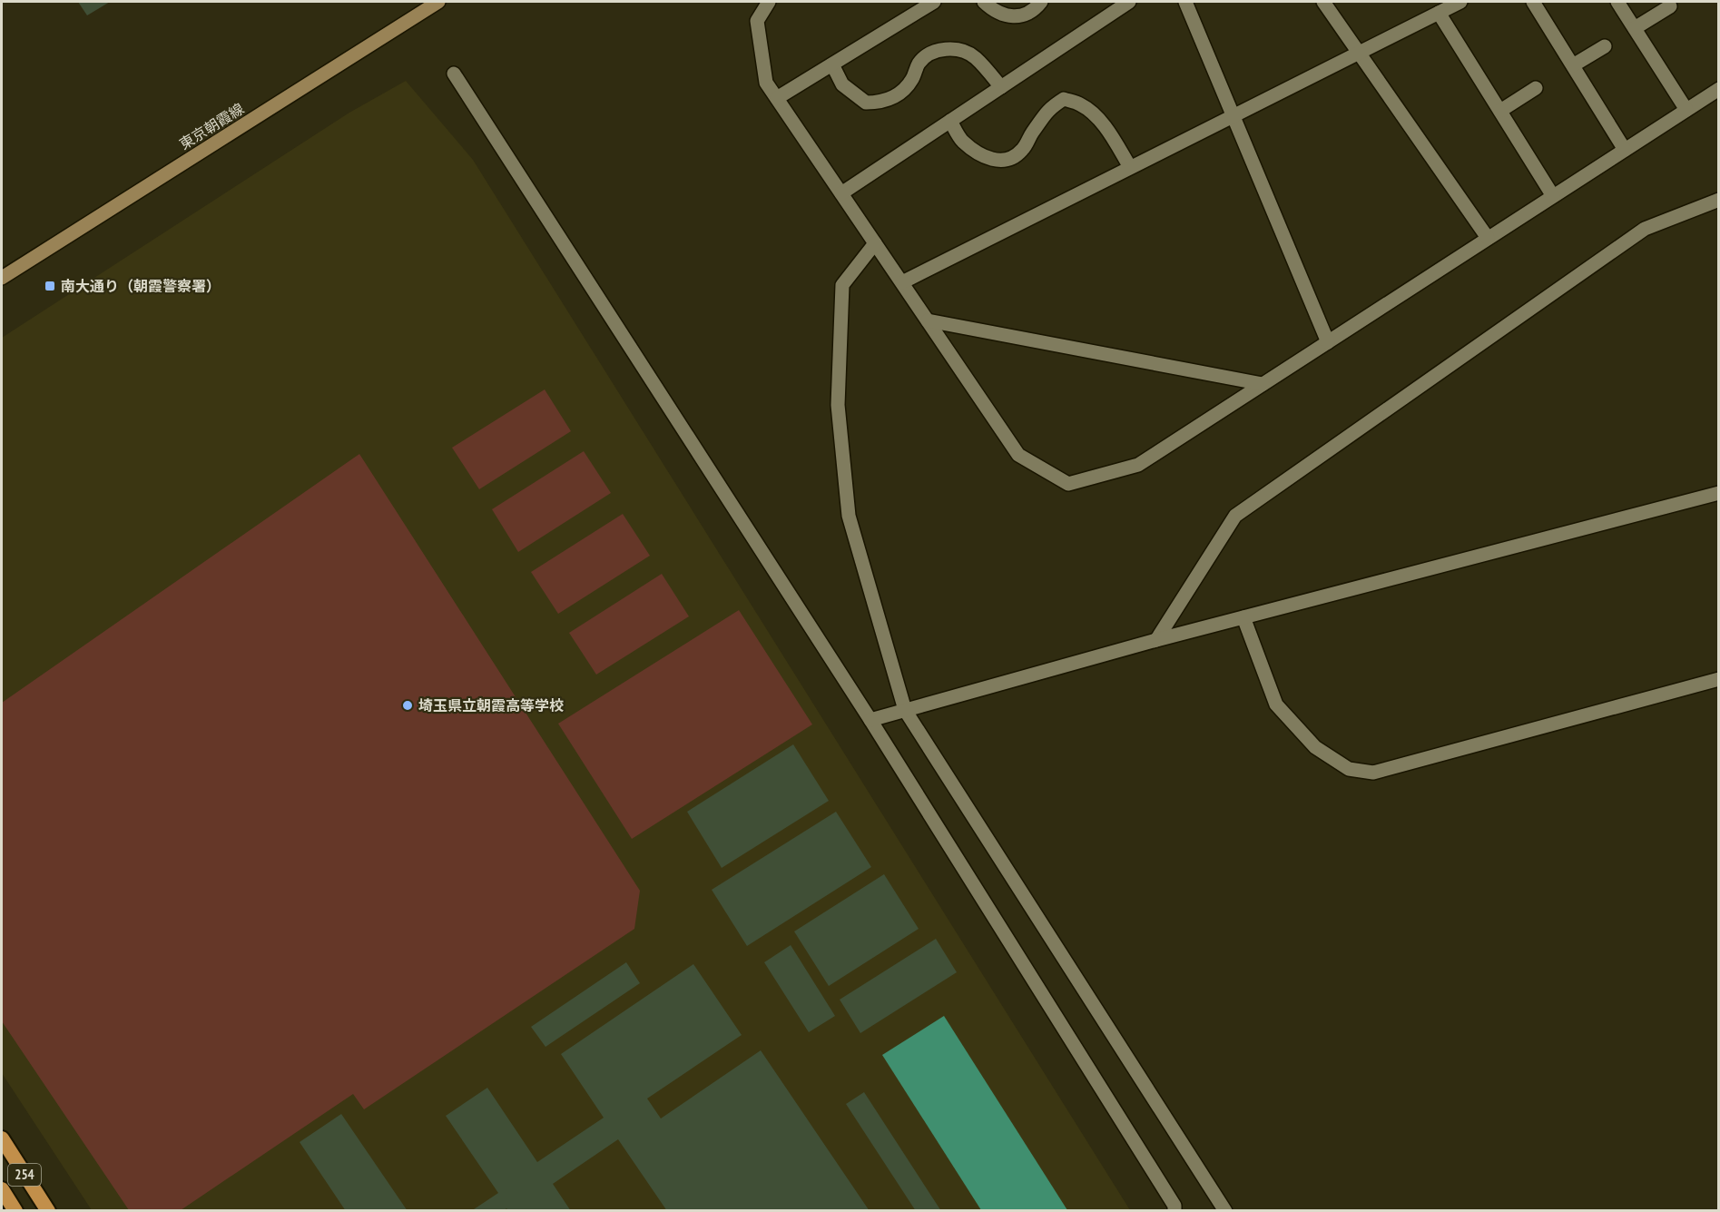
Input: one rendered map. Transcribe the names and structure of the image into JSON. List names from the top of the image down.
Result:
{
  "streets": {
    "highway": ["254"],
    "main road": ["東京朝霞線"]
  },
  "places": {
    "transit": ["南大通り（朝霞警察署）"],
    "other": ["埼玉県立朝霞高等学校"]
  }
}
